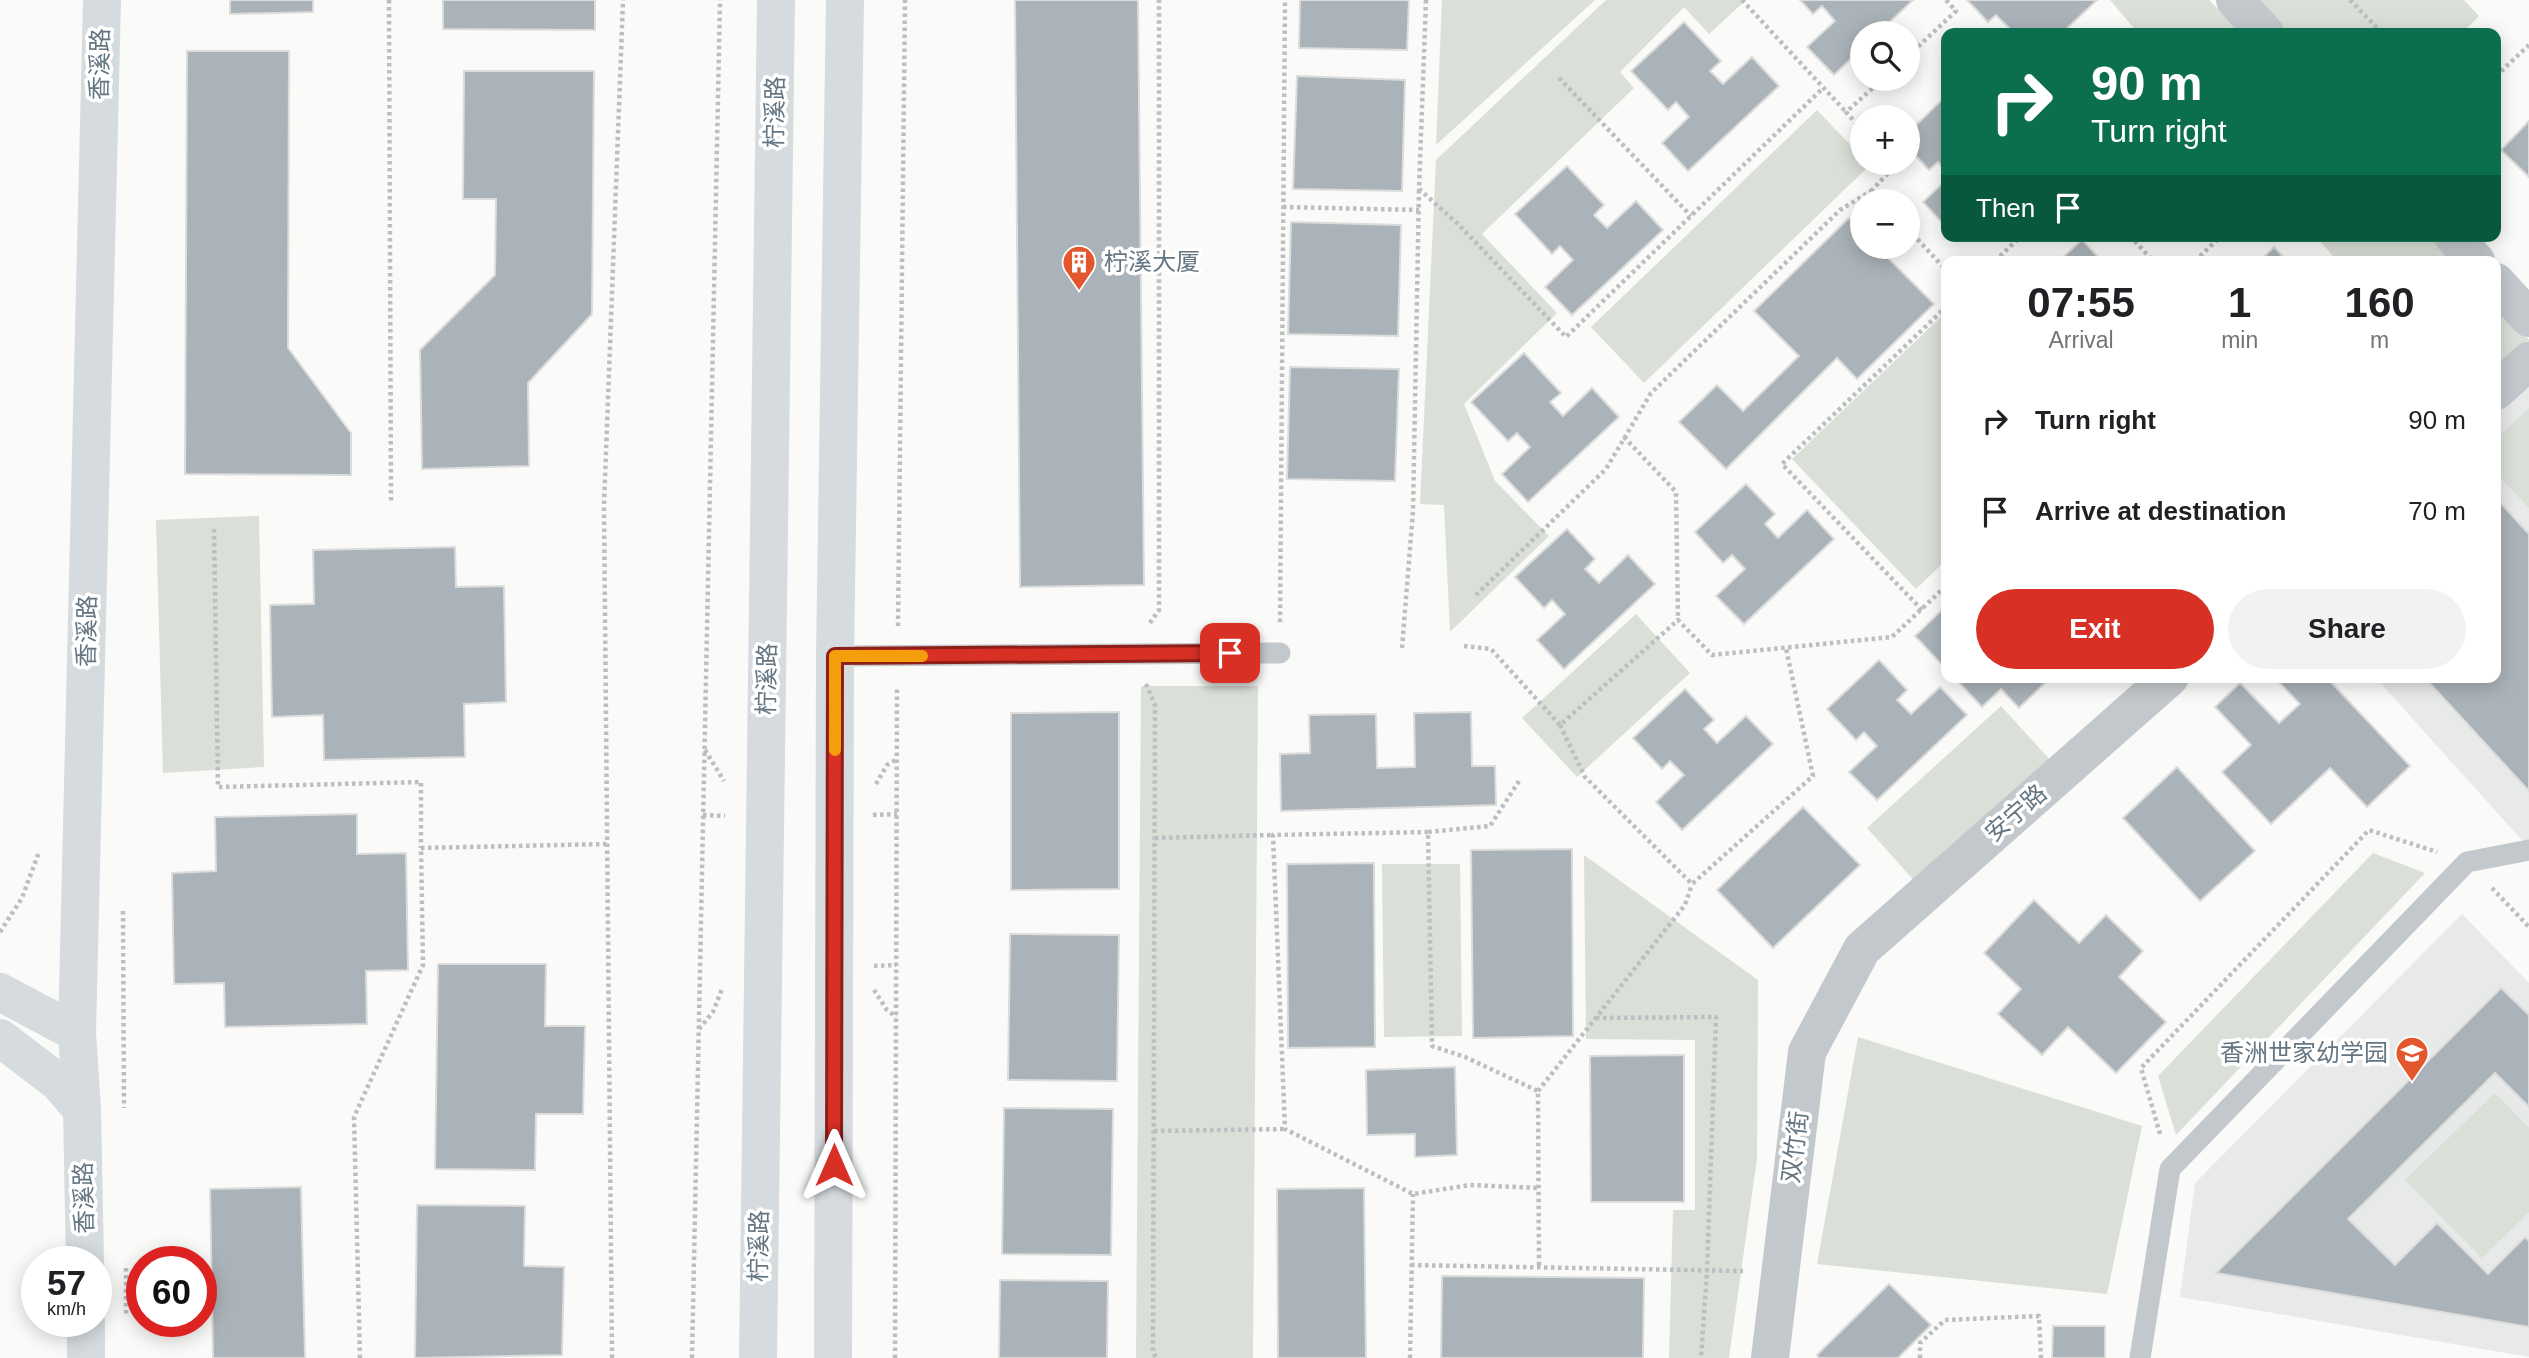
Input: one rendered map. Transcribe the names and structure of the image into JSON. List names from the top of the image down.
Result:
{
  "streets": {
    "main road": ["香溪路", "柠溪路"],
    "street": ["安宁路", "双竹街"]
  },
  "crossings": [
    ["安宁路", "双竹街"]
  ],
  "places": {
    "building": ["柠溪大厦"],
    "school or university": ["香洲世家幼学园"]
  },
  "page": {
    "map_buttons": ["+", "−"],
    "turn": ["90 m", "Turn right"],
    "then": "Then",
    "eta": [
      "07:55",
      "Arrival",
      "1",
      "min",
      "160",
      "m"
    ],
    "list": [
      {
        "name": "Turn right",
        "value": "90 m"
      },
      {
        "name": "Arrive at destination",
        "value": "70 m"
      }
    ],
    "buttons": ["Exit", "Share"],
    "speed": "57 km/h",
    "limit": "60"
  }
}
